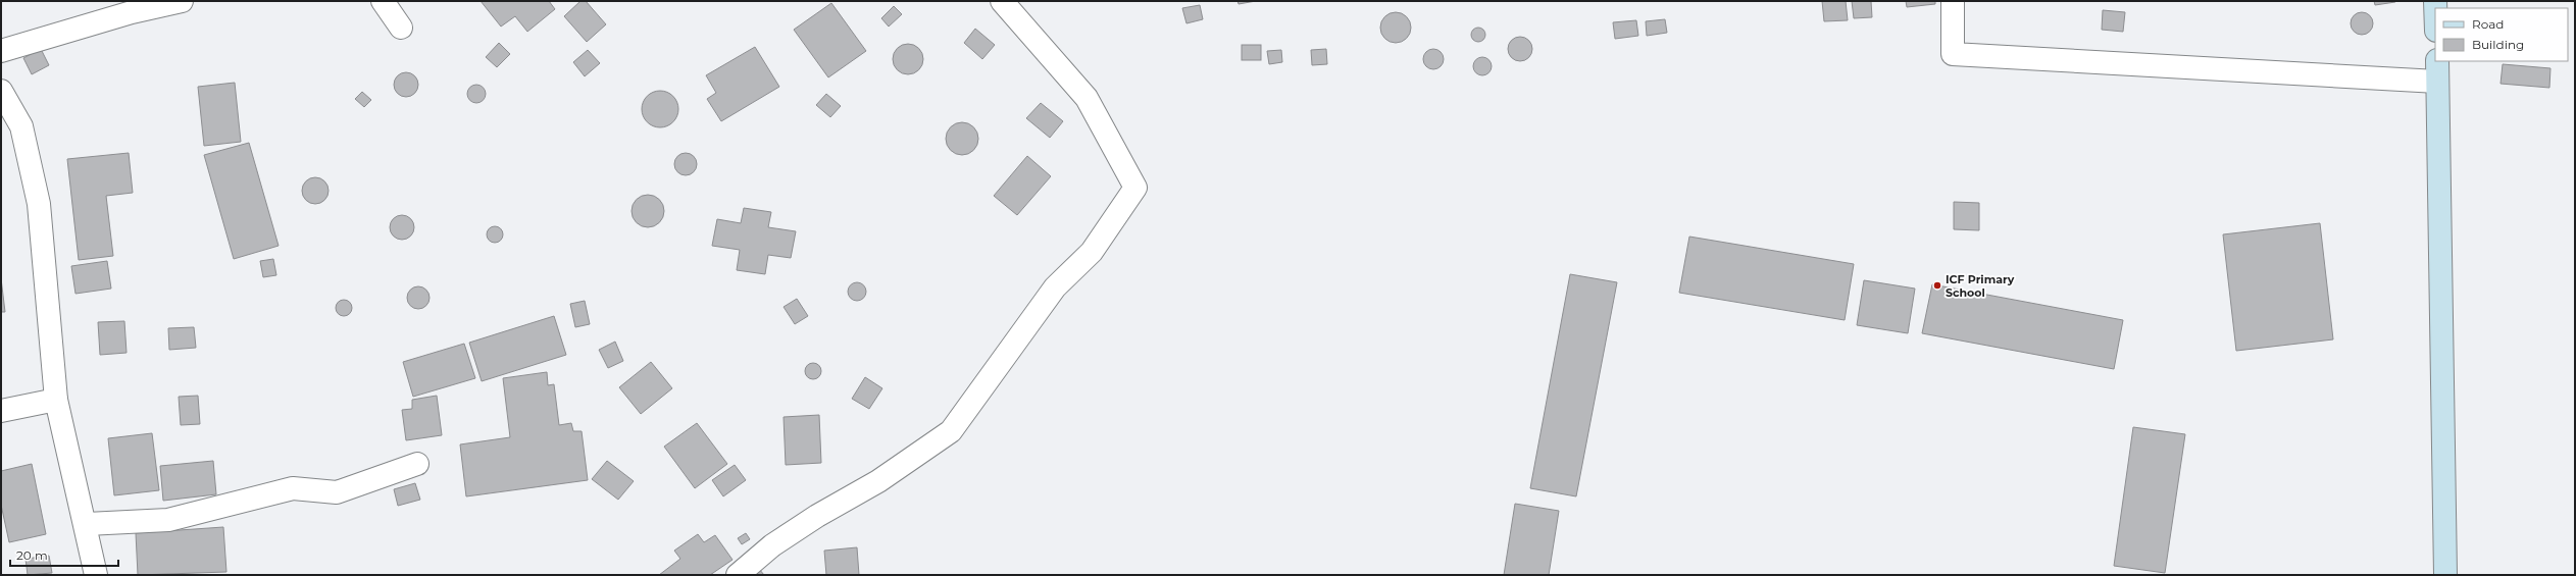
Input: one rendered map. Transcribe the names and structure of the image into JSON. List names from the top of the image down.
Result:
{
  "places": ["ICF Primary School"],
  "legend": ["Road", "Building"],
  "scale_bar": "20 m"
}
